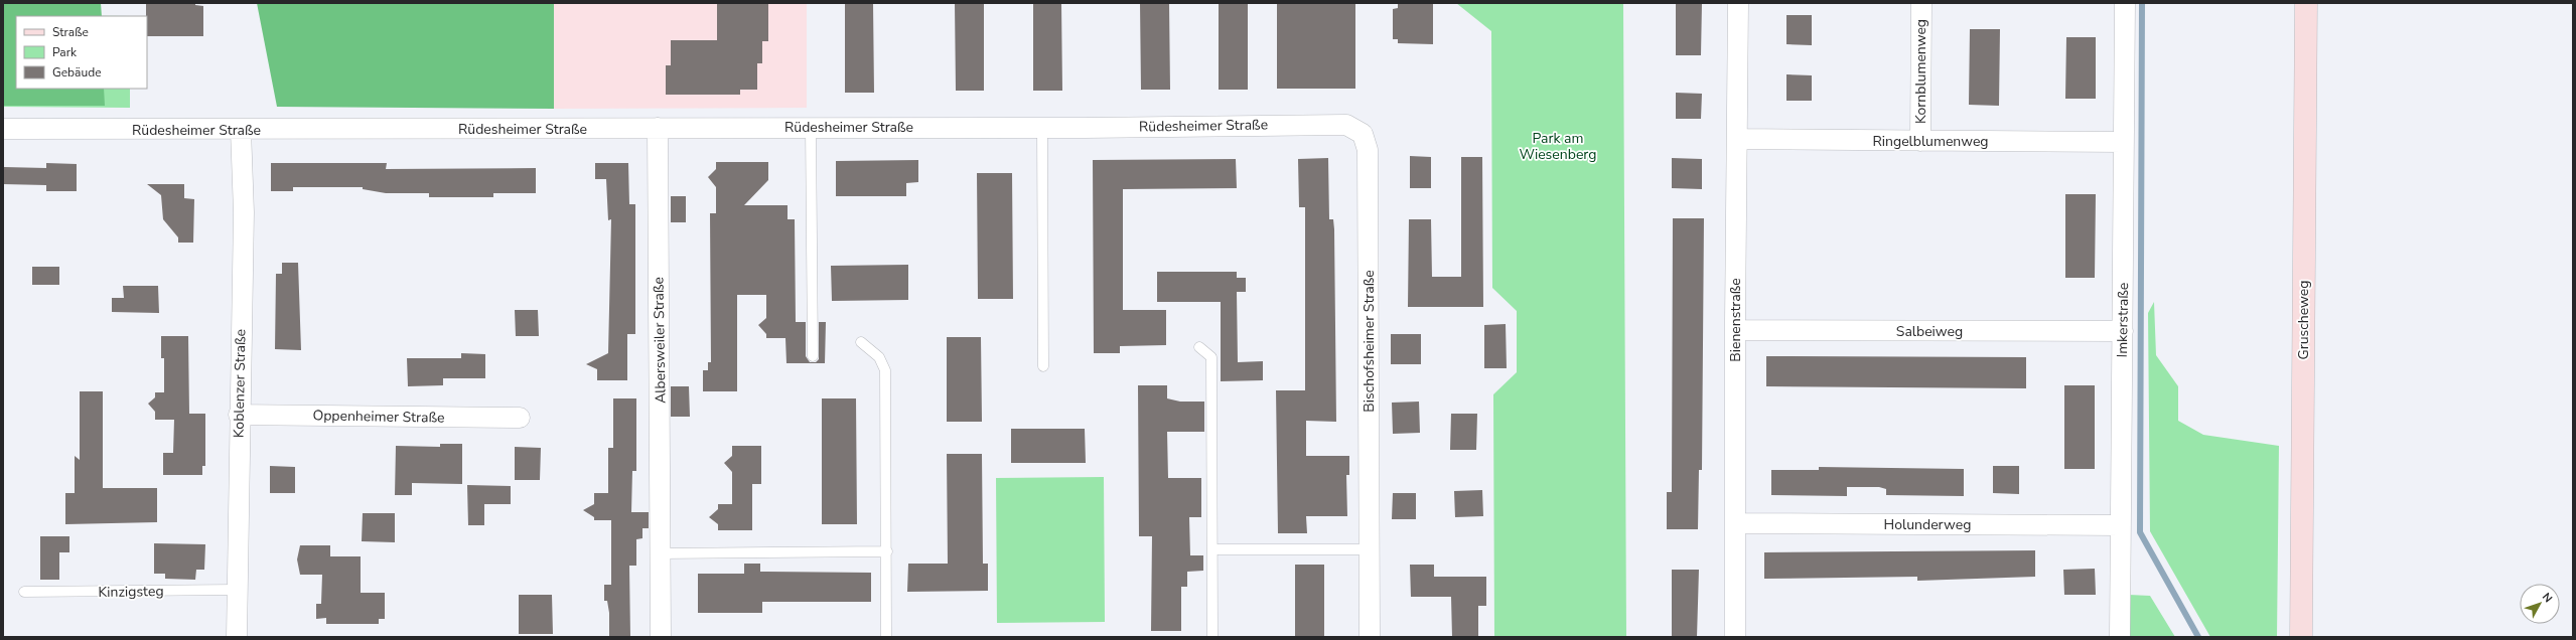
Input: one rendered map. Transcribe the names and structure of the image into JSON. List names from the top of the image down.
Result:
{
  "streets": {
    "street": [
      "Kornblumenweg",
      "Rüdesheimer Straße",
      "Ringelblumenweg",
      "Bienenstraße",
      "Imkerstraße",
      "Gruscheweg",
      "Salbeiweg",
      "Albersweiler Straße",
      "Bischofsheimer Straße",
      "Koblenzer Straße",
      "Oppenheimer Straße",
      "Holunderweg"
    ],
    "lane": ["Kinzigsteg"]
  },
  "crossings": [
    ["Kornblumenweg", "Ringelblumenweg"],
    ["Rüdesheimer Straße", "Albersweiler Straße"],
    ["Rüdesheimer Straße", "Bischofsheimer Straße"],
    ["Rüdesheimer Straße", "Koblenzer Straße"],
    ["Ringelblumenweg", "Bienenstraße"],
    ["Ringelblumenweg", "Imkerstraße"],
    ["Bienenstraße", "Salbeiweg"],
    ["Bienenstraße", "Holunderweg"],
    ["Imkerstraße", "Salbeiweg"],
    ["Imkerstraße", "Holunderweg"],
    ["Koblenzer Straße", "Oppenheimer Straße"],
    ["Koblenzer Straße", "Kinzigsteg"]
  ],
  "parks": ["Park am Wiesenberg"],
  "legend": ["Straße", "Park", "Gebäude"],
  "north": "top right"
}
